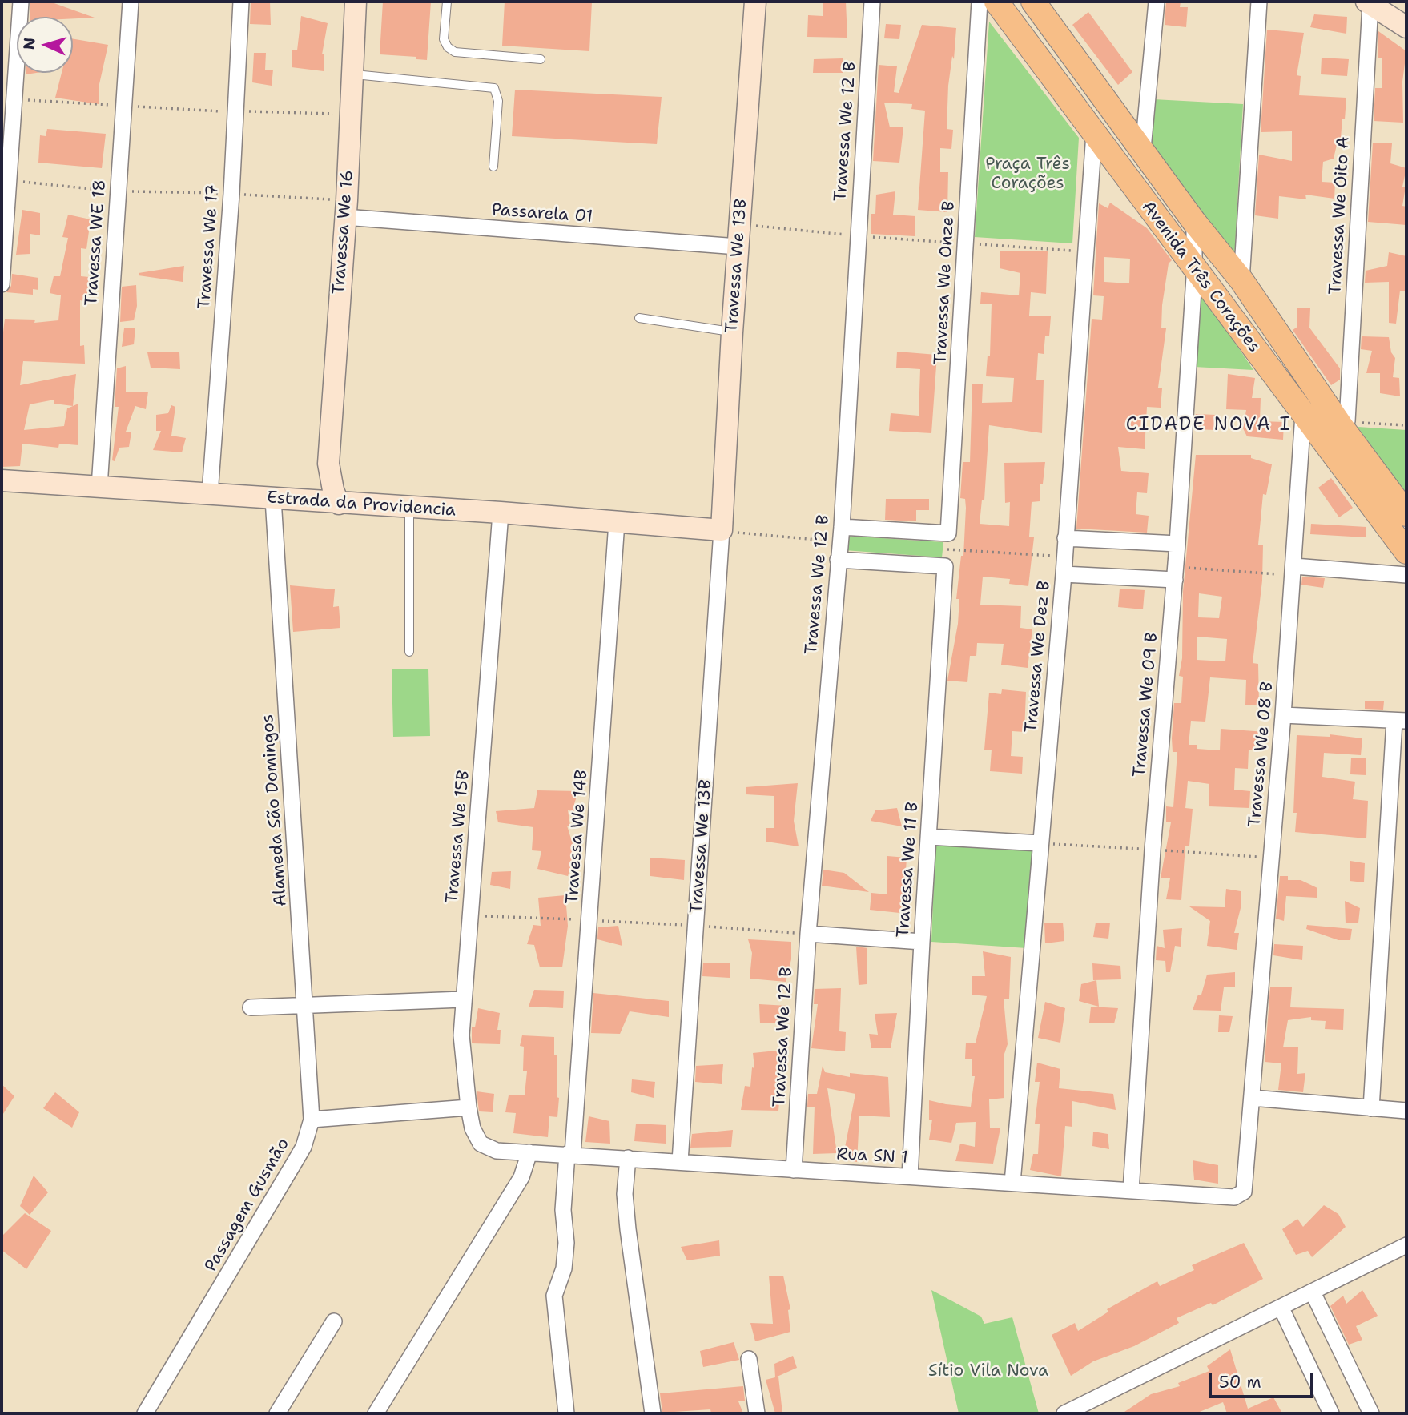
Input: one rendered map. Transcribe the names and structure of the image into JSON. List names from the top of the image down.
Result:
{
  "streets": {
    "main road": [
      "Travessa We 16",
      "Travessa We 13B",
      "Avenida Três Corações",
      "Estrada da Providencia"
    ],
    "street": [
      "Travessa We 12 B",
      "Passarela 01",
      "Travessa We Oito A",
      "Travessa WE 18",
      "Travessa We 17",
      "Travessa We Onze B",
      "Travessa We Dez B",
      "Travessa We 09 B",
      "Travessa We 08 B",
      "Alameda São Domingos",
      "Travessa We 15B",
      "Travessa We 14B",
      "Travessa We 11 B",
      "Rua SN 1",
      "Passagem Gusmão"
    ]
  },
  "crossings": [
    ["Travessa We 12 B", "Rua SN 1"],
    ["Passarela 01", "Travessa We 16"],
    ["Passarela 01", "Travessa We 13B"],
    ["Travessa We Oito A", "Avenida Três Corações"],
    ["Travessa WE 18", "Estrada da Providencia"],
    ["Travessa We 17", "Estrada da Providencia"],
    ["Travessa We 13B", "Estrada da Providencia"],
    ["Travessa We 13B", "Rua SN 1"],
    ["Avenida Três Corações", "Travessa We Dez B"],
    ["Avenida Três Corações", "Travessa We 09 B"],
    ["Avenida Três Corações", "Travessa We 08 B"],
    ["Estrada da Providencia", "Alameda São Domingos"],
    ["Estrada da Providencia", "Travessa We 15B"],
    ["Estrada da Providencia", "Travessa We 14B"],
    ["Travessa We Dez B", "Rua SN 1"],
    ["Travessa We 09 B", "Rua SN 1"],
    ["Travessa We 08 B", "Rua SN 1"],
    ["Alameda São Domingos", "Passagem Gusmão"],
    ["Travessa We 15B", "Rua SN 1"],
    ["Travessa We 14B", "Rua SN 1"],
    ["Travessa We 11 B", "Rua SN 1"]
  ],
  "districts": ["CIDADE NOVA I"],
  "parks": ["Praça Três Corações", "Sítio Vila Nova"],
  "scale_bar": "50 m",
  "north": "left"
}
